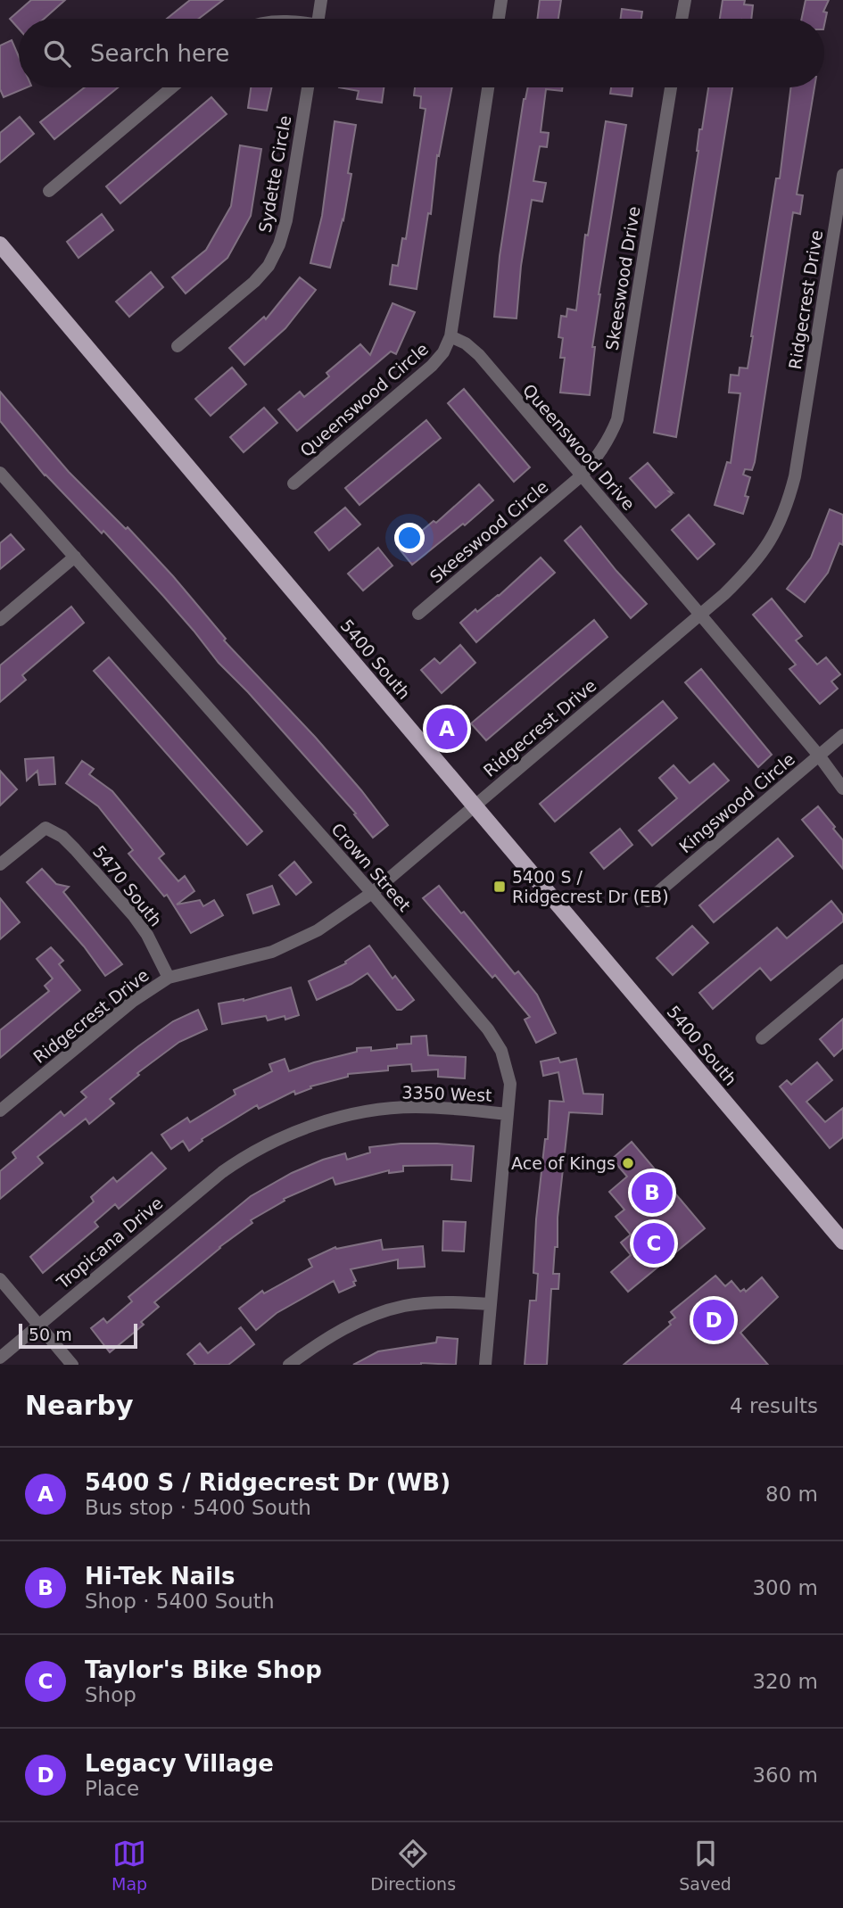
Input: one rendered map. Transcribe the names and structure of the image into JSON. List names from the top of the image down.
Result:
{
  "streets": {
    "main road": ["5400 South"],
    "street": [
      "Sydette Circle",
      "Skeeswood Drive",
      "Ridgecrest Drive",
      "Queenswood Circle",
      "Queenswood Drive",
      "Skeeswood Circle",
      "Kingswood Circle",
      "Crown Street",
      "5470 South",
      "3350 West",
      "Tropicana Drive"
    ]
  },
  "crossings": [
    ["Skeeswood Drive", "Queenswood Drive"],
    ["Skeeswood Drive", "Skeeswood Circle"],
    ["Ridgecrest Drive", "Queenswood Drive"],
    ["Ridgecrest Drive", "5400 South"],
    ["Ridgecrest Drive", "Crown Street"],
    ["Ridgecrest Drive", "5470 South"],
    ["Queenswood Circle", "Queenswood Drive"],
    ["Queenswood Drive", "Skeeswood Circle"],
    ["Queenswood Drive", "Kingswood Circle"],
    ["Crown Street", "3350 West"],
    ["3350 West", "Tropicana Drive"]
  ],
  "places": {
    "transit": ["5400 S / Ridgecrest Dr (EB)"],
    "other": ["Ace of Kings"]
  },
  "scale_bar": "50 m",
  "page": {
    "search": "Search here",
    "pins": [
      "A",
      "B",
      "C",
      "D"
    ],
    "scale": "50 m",
    "heading": ["Nearby", "4 results"],
    "list": [
      {
        "mark": "A",
        "name": "5400 S / Ridgecrest Dr (WB)",
        "note": "Bus stop · 5400 South",
        "value": "80 m"
      },
      {
        "mark": "B",
        "name": "Hi-Tek Nails",
        "note": "Shop · 5400 South",
        "value": "300 m"
      },
      {
        "mark": "C",
        "name": "Taylor's Bike Shop",
        "note": "Shop",
        "value": "320 m"
      },
      {
        "mark": "D",
        "name": "Legacy Village",
        "note": "Place",
        "value": "360 m"
      }
    ],
    "nav": ["Map", "Directions", "Saved"]
  }
}
